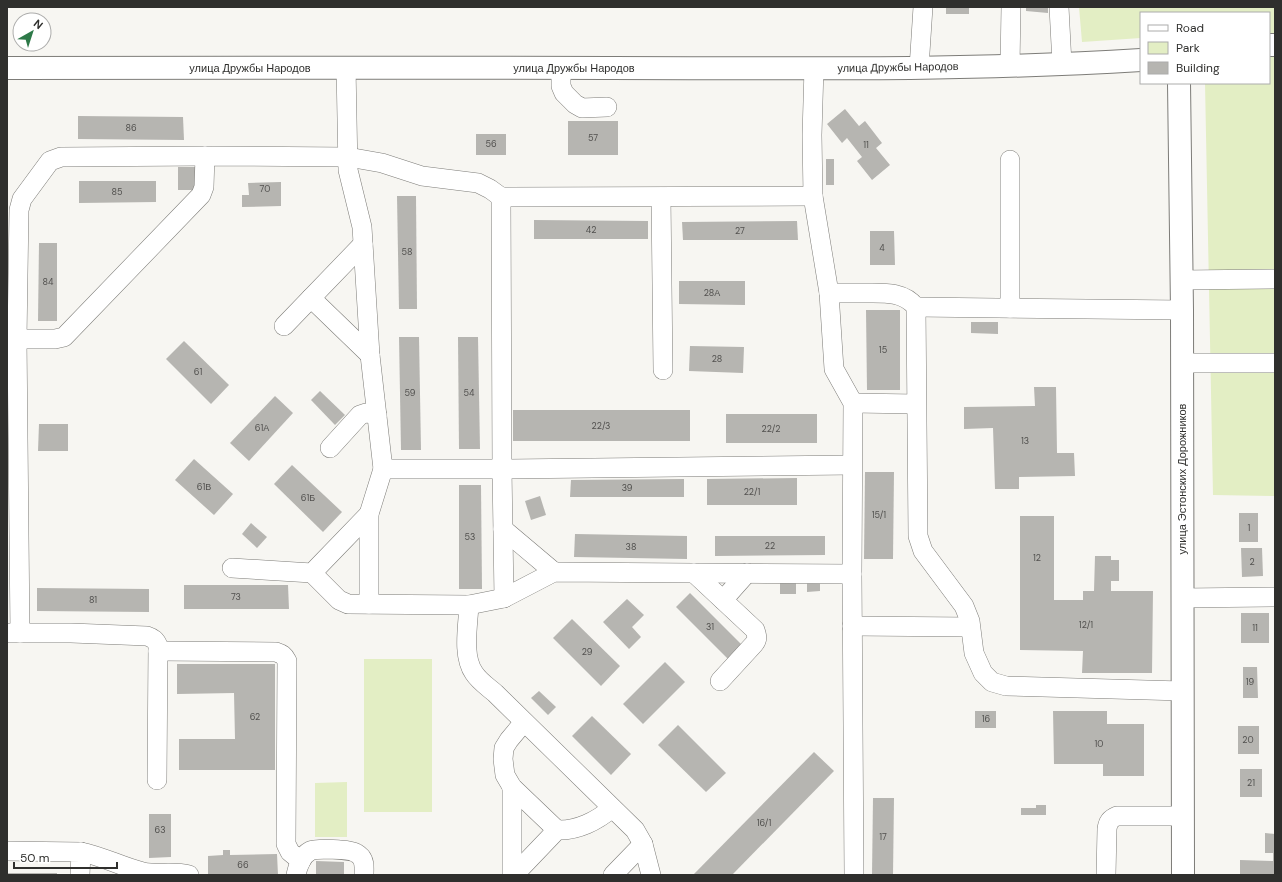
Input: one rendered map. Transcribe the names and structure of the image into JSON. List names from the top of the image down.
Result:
{
  "streets": {
    "main road": ["улица Дружбы Народов", "улица Эстонских Дорожников"]
  },
  "house_numbers": [
    "86",
    "57",
    "56",
    "11",
    "70",
    "85",
    "42",
    "27",
    "4",
    "58",
    "84",
    "28А",
    "15",
    "28",
    "61",
    "59",
    "54",
    "22/3",
    "61А",
    "22/2",
    "13",
    "61В",
    "39",
    "22/1",
    "61Б",
    "15/1",
    "1",
    "53",
    "22",
    "38",
    "12",
    "2",
    "73",
    "81",
    "12/1",
    "31",
    "11",
    "29",
    "19",
    "62",
    "16",
    "20",
    "10",
    "21",
    "16/1",
    "63",
    "17",
    "66"
  ],
  "legend": ["Road", "Park", "Building"],
  "scale_bar": "50 m",
  "north": "top right"
}
